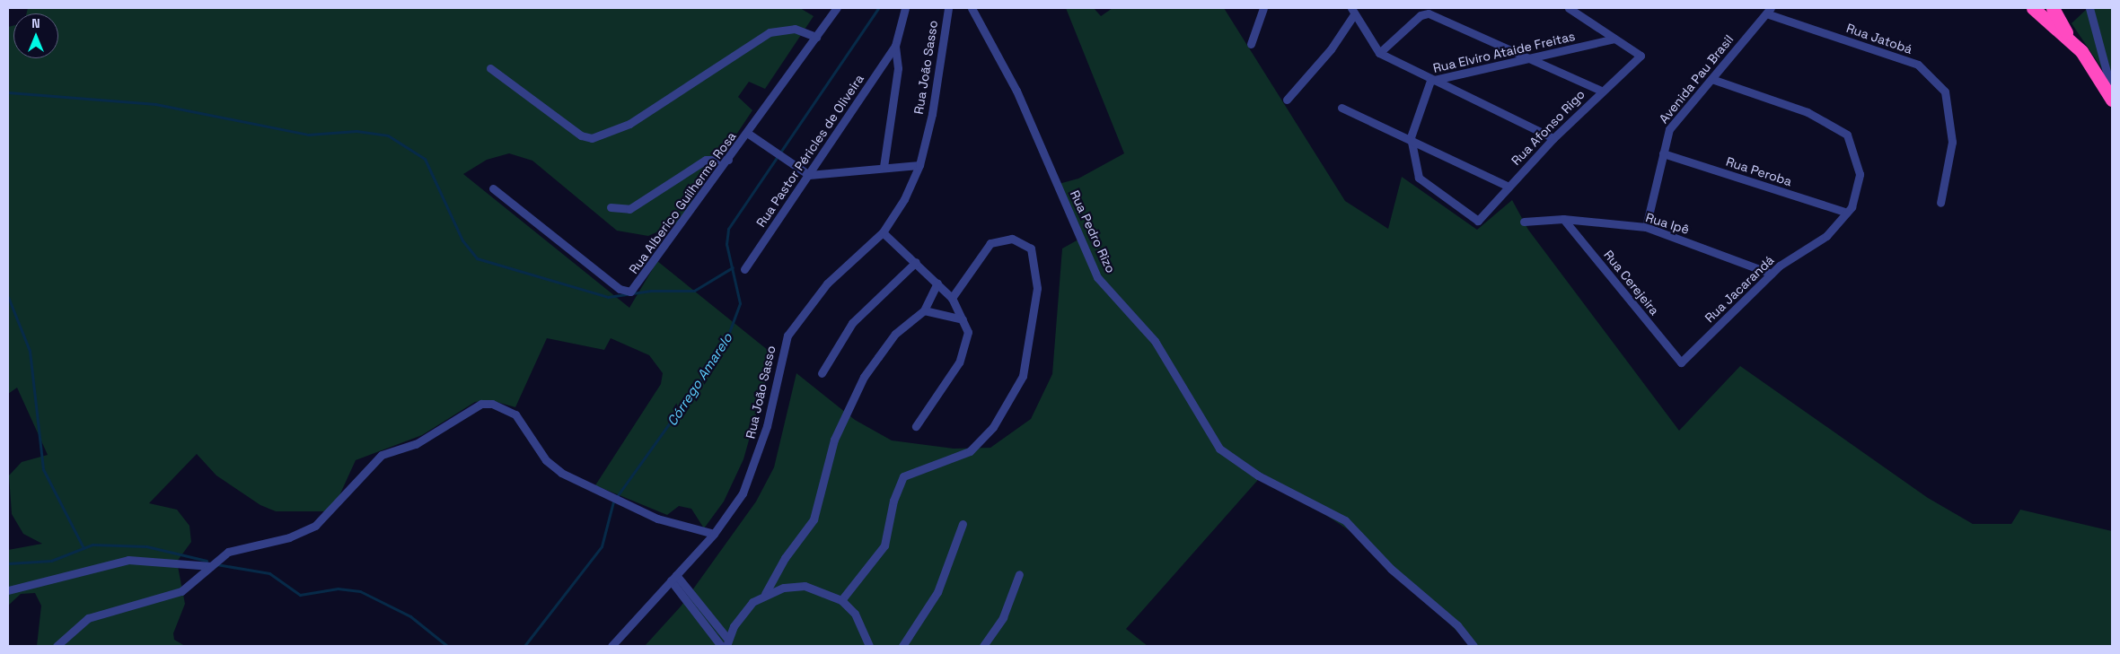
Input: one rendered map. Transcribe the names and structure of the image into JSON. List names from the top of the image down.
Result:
{
  "streets": {
    "street": [
      "Rua Jatobá",
      "Rua Elviro Ataide Freitas",
      "Rua João Sasso",
      "Avenida Pau Brasil",
      "Rua Afonso Rigo",
      "Rua Pastor Péricles de Oliveira",
      "Rua Peroba",
      "Rua Alberico Guilherme Rosa",
      "Rua Ipê",
      "Rua Pedro Rizo",
      "Rua Cerejeira",
      "Rua Jacarandá"
    ]
  },
  "crossings": [
    ["Rua Jatobá", "Avenida Pau Brasil"],
    ["Rua Elviro Ataide Freitas", "Rua Afonso Rigo"],
    ["Avenida Pau Brasil", "Rua Peroba"],
    ["Avenida Pau Brasil", "Rua Ipê"],
    ["Avenida Pau Brasil", "Rua Jacarandá"],
    ["Rua Peroba", "Rua Jacarandá"],
    ["Rua Ipê", "Rua Cerejeira"],
    ["Rua Ipê", "Rua Jacarandá"],
    ["Rua Cerejeira", "Rua Jacarandá"]
  ],
  "water": ["Córrego Amarelo"],
  "north": "top"
}
